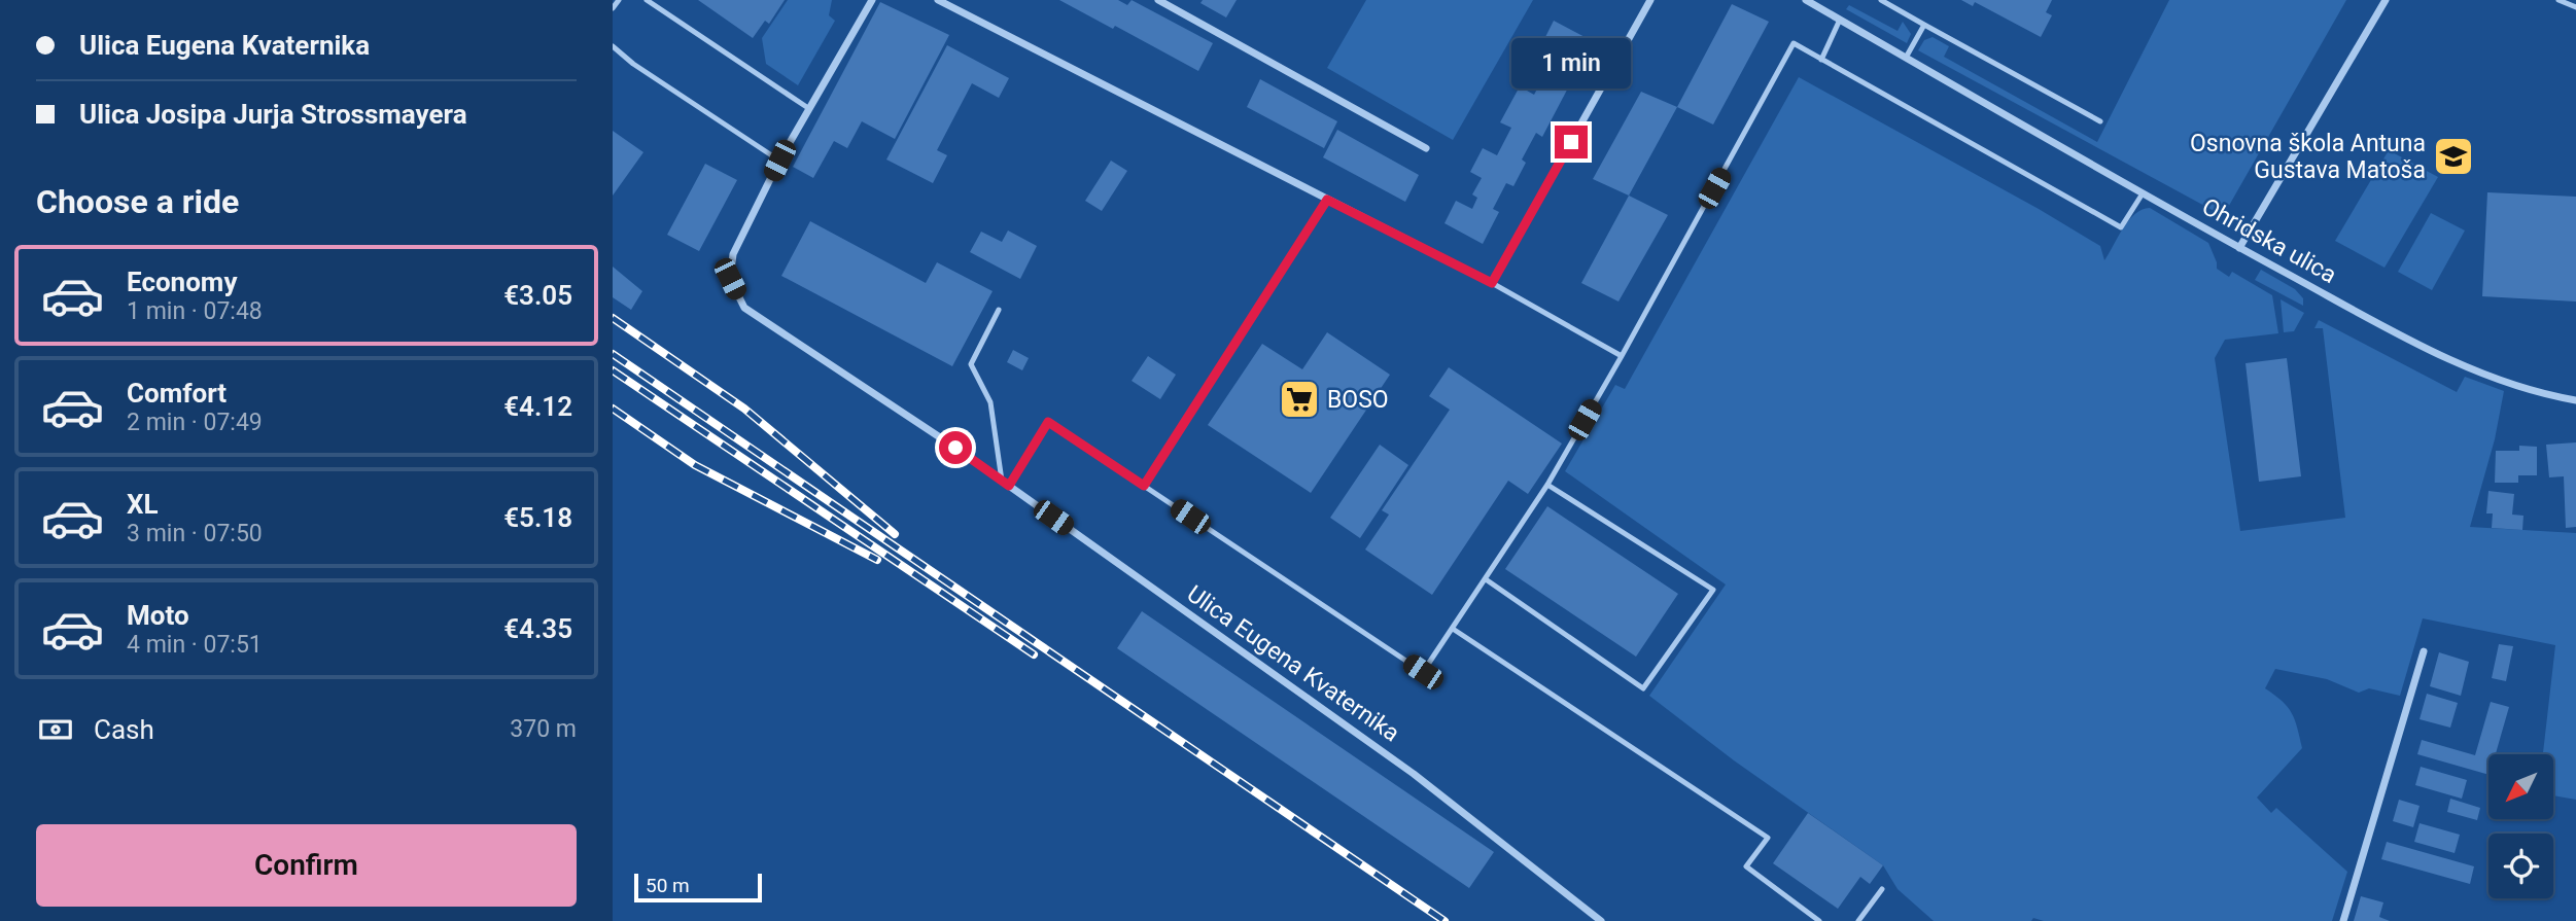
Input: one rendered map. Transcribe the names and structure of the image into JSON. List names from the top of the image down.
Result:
{
  "streets": {
    "street": ["Ohridska ulica", "Ulica Eugena Kvaternika"]
  },
  "places": {
    "school or university": ["Osnovna škola Antuna Gustava Matoša"],
    "supermarket": ["BOSO"]
  },
  "scale_bar": "50 m",
  "north": "bottom left",
  "page": {
    "banner": ["Ulica Eugena Kvaternika", "Ulica Josipa Jurja Strossmayera"],
    "bubble": "1 min",
    "heading": "Choose a ride",
    "list": [
      {
        "name": "Economy",
        "note": "1 min · 07:48",
        "value": "€3.05"
      },
      {
        "name": "Comfort",
        "note": "2 min · 07:49",
        "value": "€4.12"
      },
      {
        "name": "XL",
        "note": "3 min · 07:50",
        "value": "€5.18"
      },
      {
        "name": "Moto",
        "note": "4 min · 07:51",
        "value": "€4.35"
      }
    ],
    "pay": ["Cash", "370 m"],
    "buttons": "Confirm",
    "scale": "50 m"
  }
}
